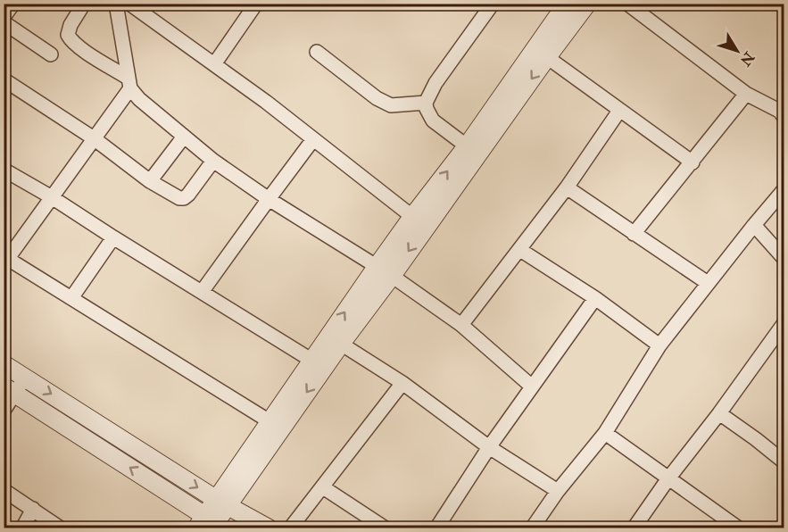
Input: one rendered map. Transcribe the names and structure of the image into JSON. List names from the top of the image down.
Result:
{
  "north": "bottom right"
}
